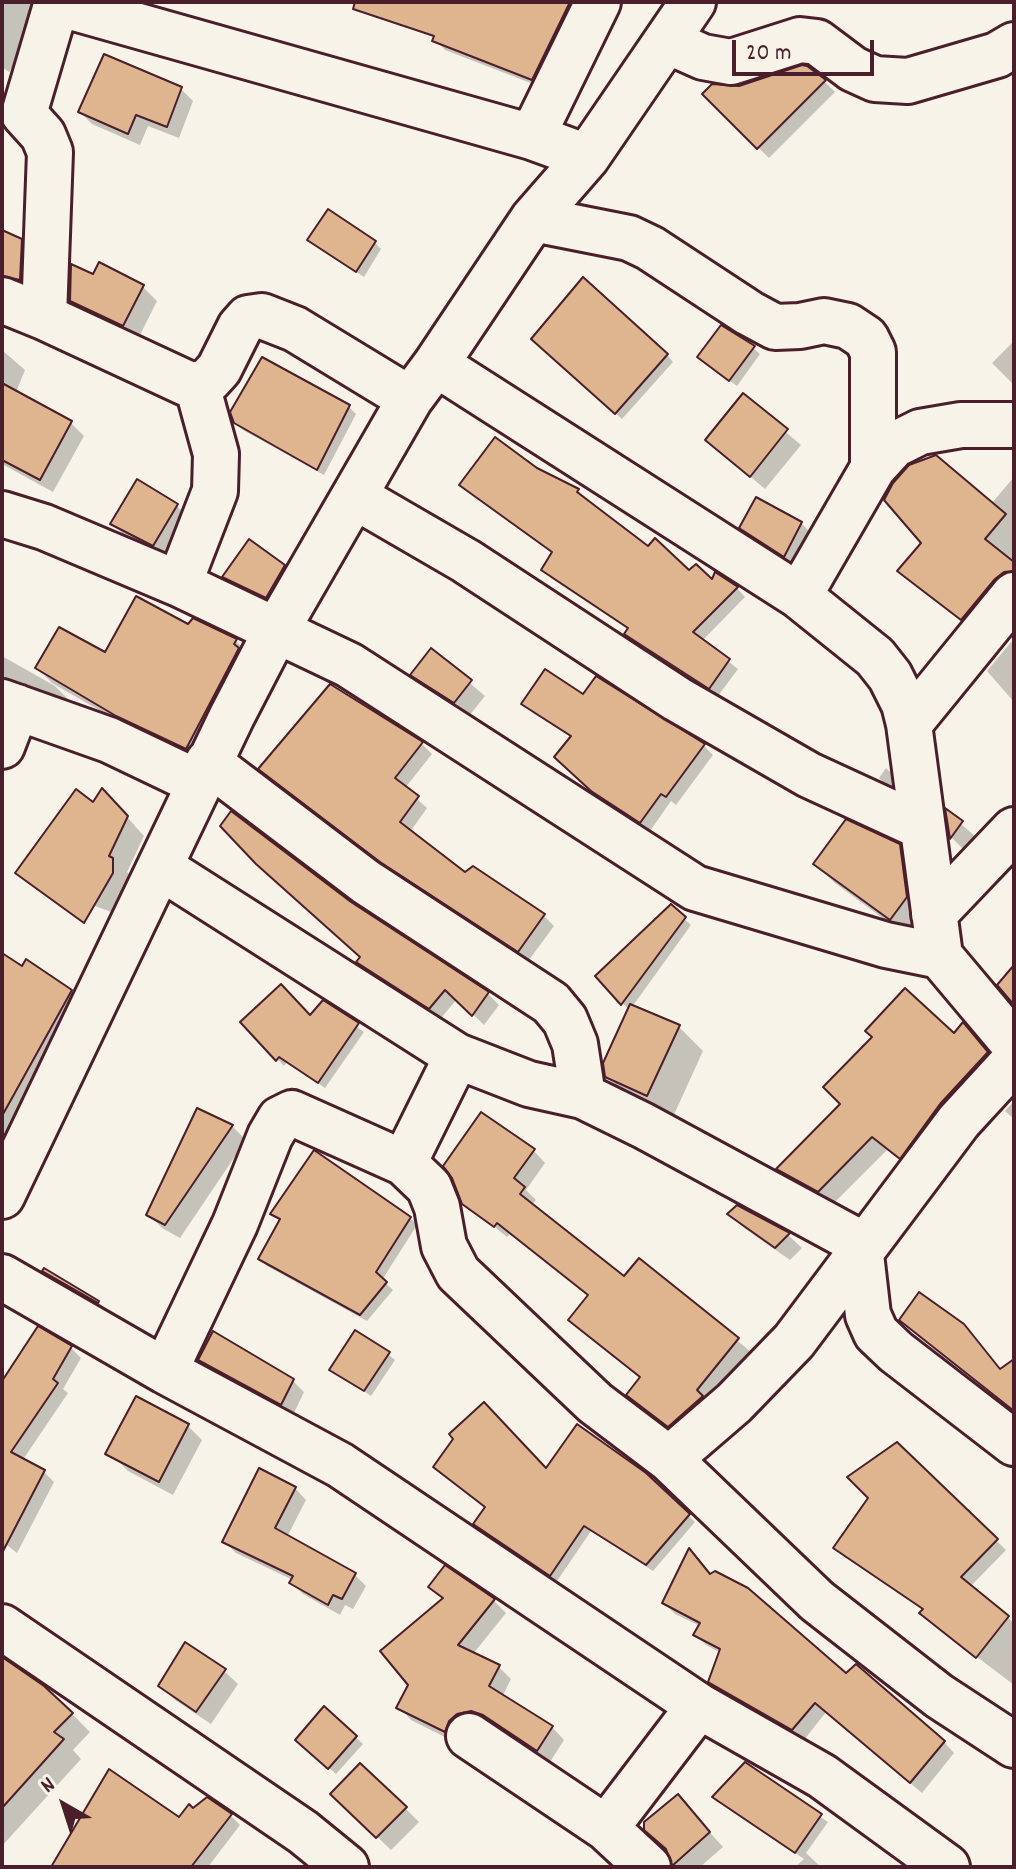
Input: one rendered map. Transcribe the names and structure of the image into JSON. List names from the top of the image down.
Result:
{
  "scale_bar": "20 m",
  "north": "top left"
}
